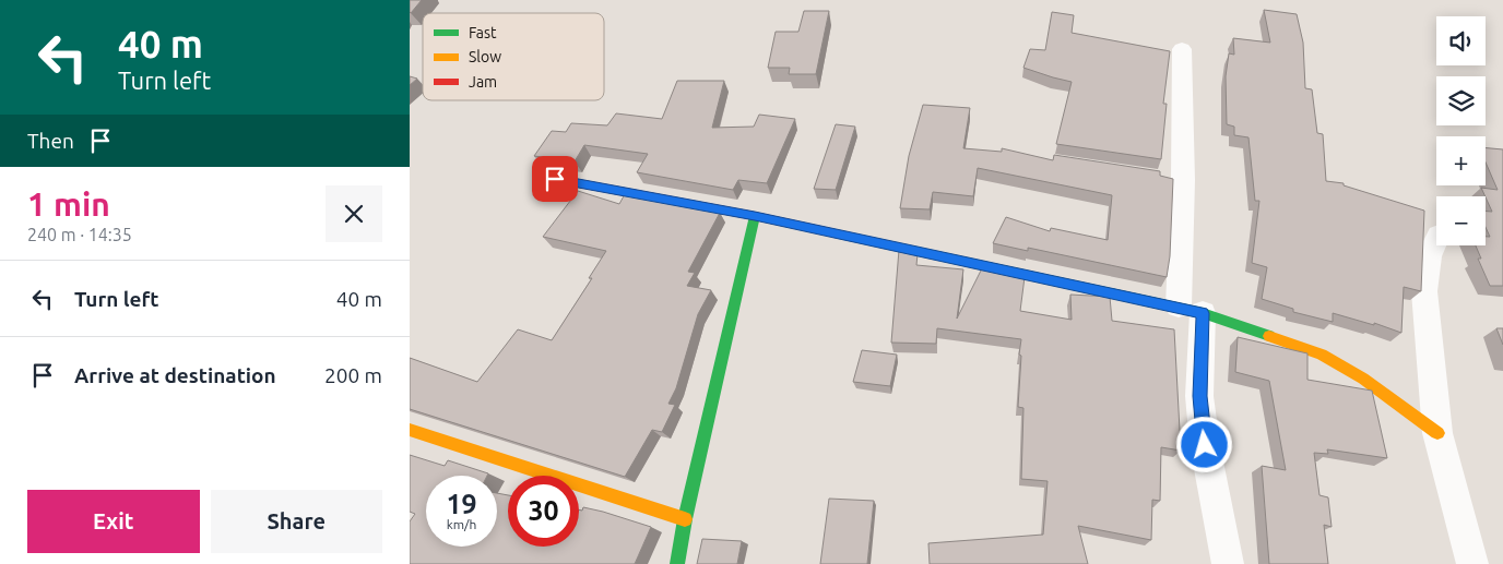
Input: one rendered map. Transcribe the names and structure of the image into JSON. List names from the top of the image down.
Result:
{
  "legend": ["Fast", "Slow", "Jam"],
  "page": {
    "turn": ["40 m", "Turn left"],
    "map_buttons": ["+", "−"],
    "then": "Then",
    "heading": ["1 min", "240 m · 14:35"],
    "list": [
      {
        "name": "Turn left",
        "value": "40 m"
      },
      {
        "name": "Arrive at destination",
        "value": "200 m"
      }
    ],
    "speed": "19 km/h",
    "limit": "30",
    "buttons": ["Exit", "Share"]
  }
}
